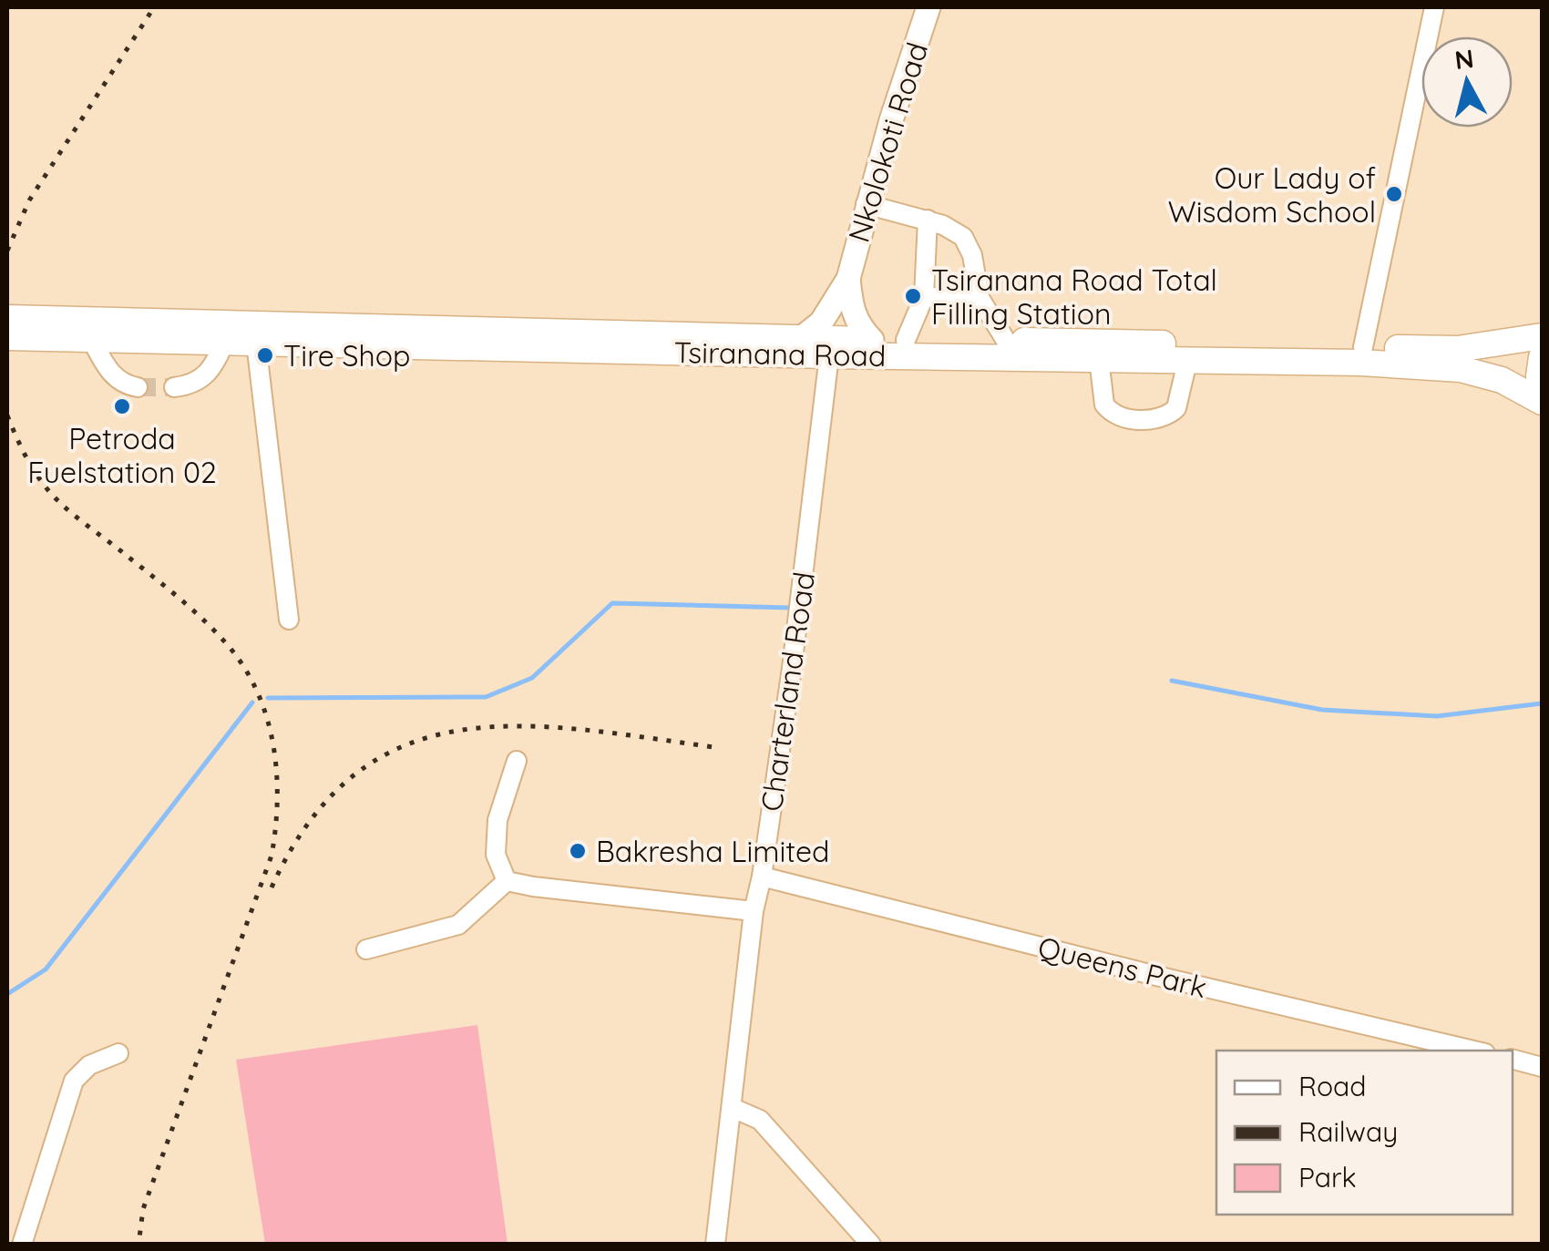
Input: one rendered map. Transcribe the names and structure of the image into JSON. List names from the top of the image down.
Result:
{
  "streets": {
    "highway": ["Tsiranana Road"],
    "main road": ["Nkolokoti Road"],
    "street": ["Charterland Road", "Queens Park"]
  },
  "crossings": [
    ["Nkolokoti Road", "Tsiranana Road"],
    ["Tsiranana Road", "Charterland Road"],
    ["Charterland Road", "Queens Park"]
  ],
  "places": [
    "Our Lady of Wisdom School",
    "Tsiranana Road Total Filling Station",
    "Tire Shop",
    "Petroda Fuelstation 02",
    "Bakresha Limited"
  ],
  "legend": ["Road", "Railway", "Park"],
  "north": "top"
}
